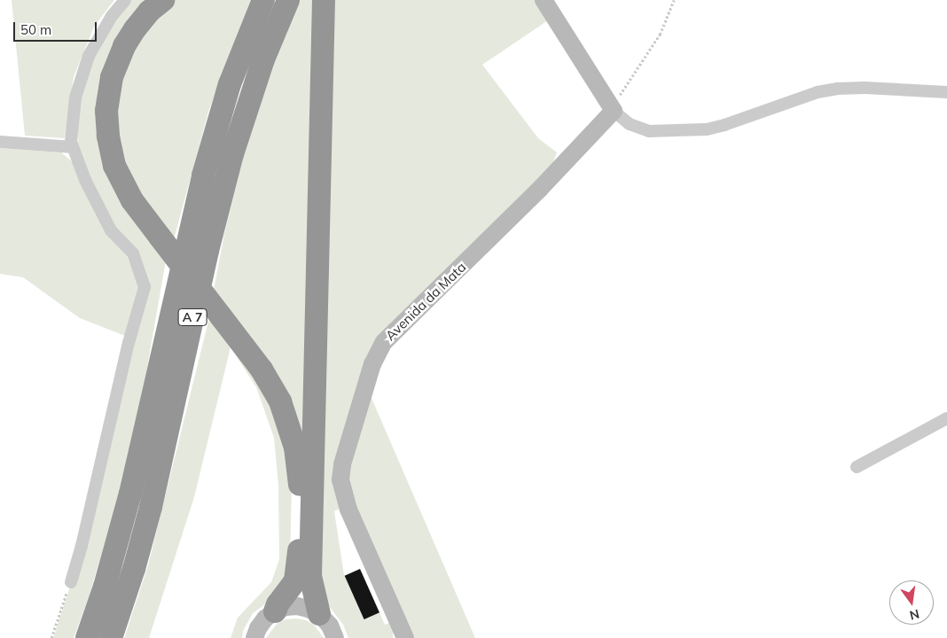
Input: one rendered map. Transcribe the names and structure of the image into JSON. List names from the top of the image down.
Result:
{
  "streets": {
    "highway": ["A 7"],
    "street": ["Avenida da Mata"]
  },
  "scale_bar": "50 m",
  "north": "bottom"
}
